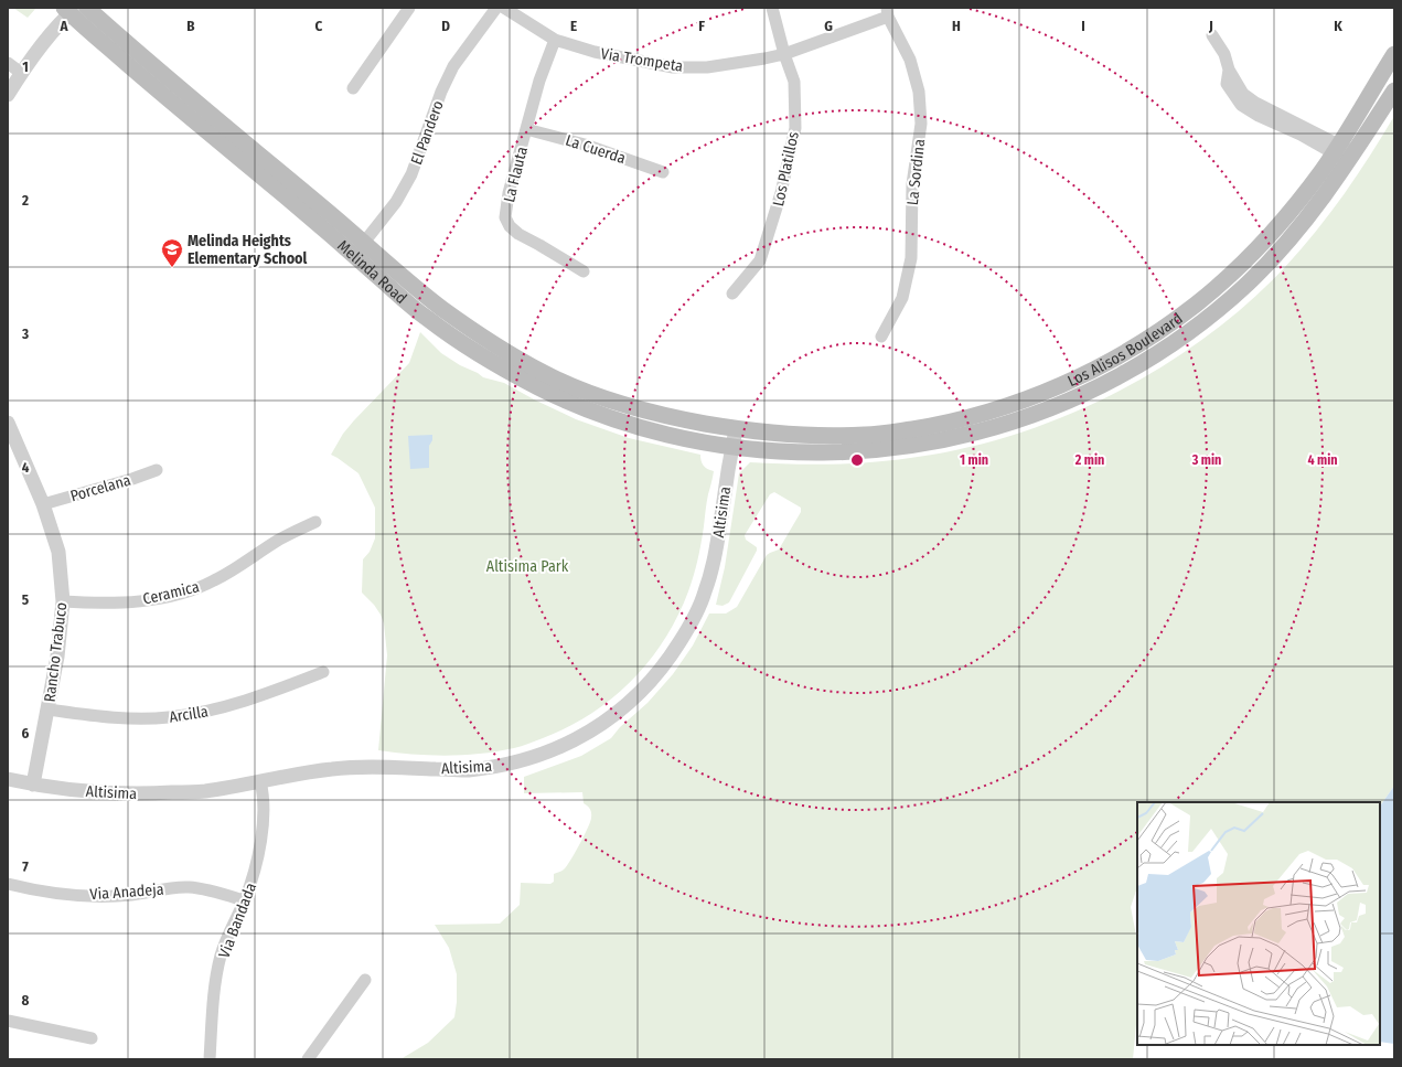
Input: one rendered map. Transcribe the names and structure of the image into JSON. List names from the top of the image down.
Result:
{
  "streets": {
    "main road": ["Melinda Road", "Los Alisos Boulevard"],
    "street": [
      "Via Trompeta",
      "El Pandero",
      "La Cuerda",
      "Los Platillos",
      "La Sordina",
      "La Flauta",
      "Porcelana",
      "Altisima",
      "Ceramica",
      "Rancho Trabuco",
      "Arcilla",
      "Via Anadeja",
      "Via Bandada"
    ]
  },
  "crossings": [
    ["Via Trompeta", "Los Platillos"],
    ["Via Trompeta", "La Sordina"],
    ["Via Trompeta", "La Flauta"],
    ["El Pandero", "Melinda Road"],
    ["La Cuerda", "La Flauta"],
    ["Melinda Road", "Los Alisos Boulevard"],
    ["Melinda Road", "Altisima"],
    ["Los Alisos Boulevard", "Altisima"],
    ["Porcelana", "Rancho Trabuco"],
    ["Altisima", "Rancho Trabuco"],
    ["Altisima", "Via Bandada"],
    ["Ceramica", "Rancho Trabuco"],
    ["Rancho Trabuco", "Arcilla"],
    ["Via Anadeja", "Via Bandada"]
  ],
  "parks": ["Altisima Park"],
  "places": {
    "school or university": ["Melinda Heights Elementary School"]
  },
  "grid": {
    "columns": [
      "A",
      "B",
      "C",
      "D",
      "E",
      "F",
      "G",
      "H",
      "I",
      "J",
      "K"
    ],
    "rows": [
      "1",
      "2",
      "3",
      "4",
      "5",
      "6",
      "7",
      "8"
    ]
  },
  "rings": [
    "1 min",
    "2 min",
    "3 min",
    "4 min"
  ]
}
